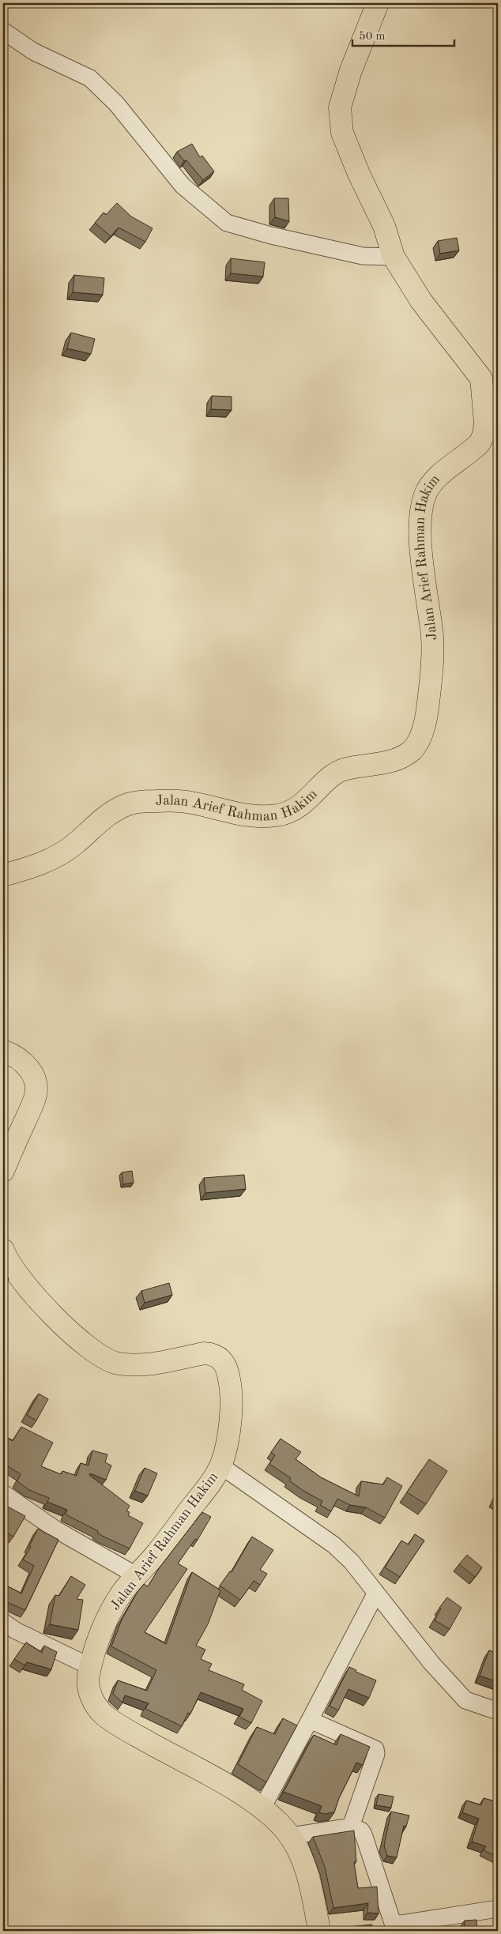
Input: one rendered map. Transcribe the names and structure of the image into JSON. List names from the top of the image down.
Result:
{
  "streets": {
    "main road": ["Jalan Arief Rahman Hakim"]
  },
  "scale_bar": "50 m"
}
